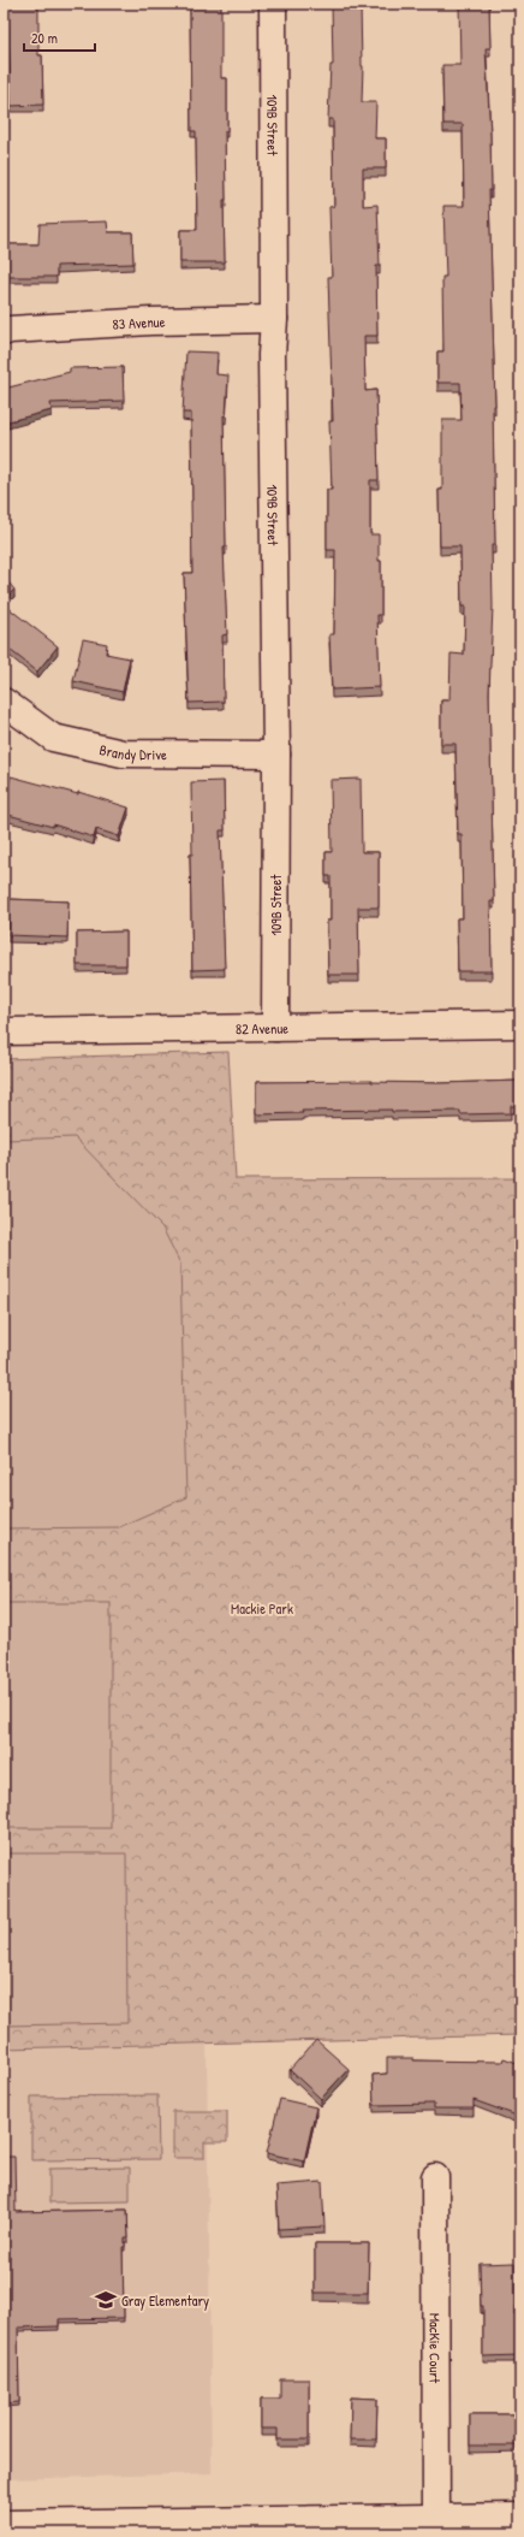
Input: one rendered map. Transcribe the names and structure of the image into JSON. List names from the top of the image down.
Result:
{
  "streets": {
    "street": [
      "109B Street",
      "83 Avenue",
      "Brandy Drive",
      "82 Avenue",
      "MacKie Court"
    ]
  },
  "crossings": [
    ["109B Street", "83 Avenue"],
    ["109B Street", "Brandy Drive"],
    ["109B Street", "82 Avenue"]
  ],
  "parks": ["Mackie Park"],
  "places": {
    "school or university": ["Gray Elementary"]
  },
  "scale_bar": "20 m"
}
